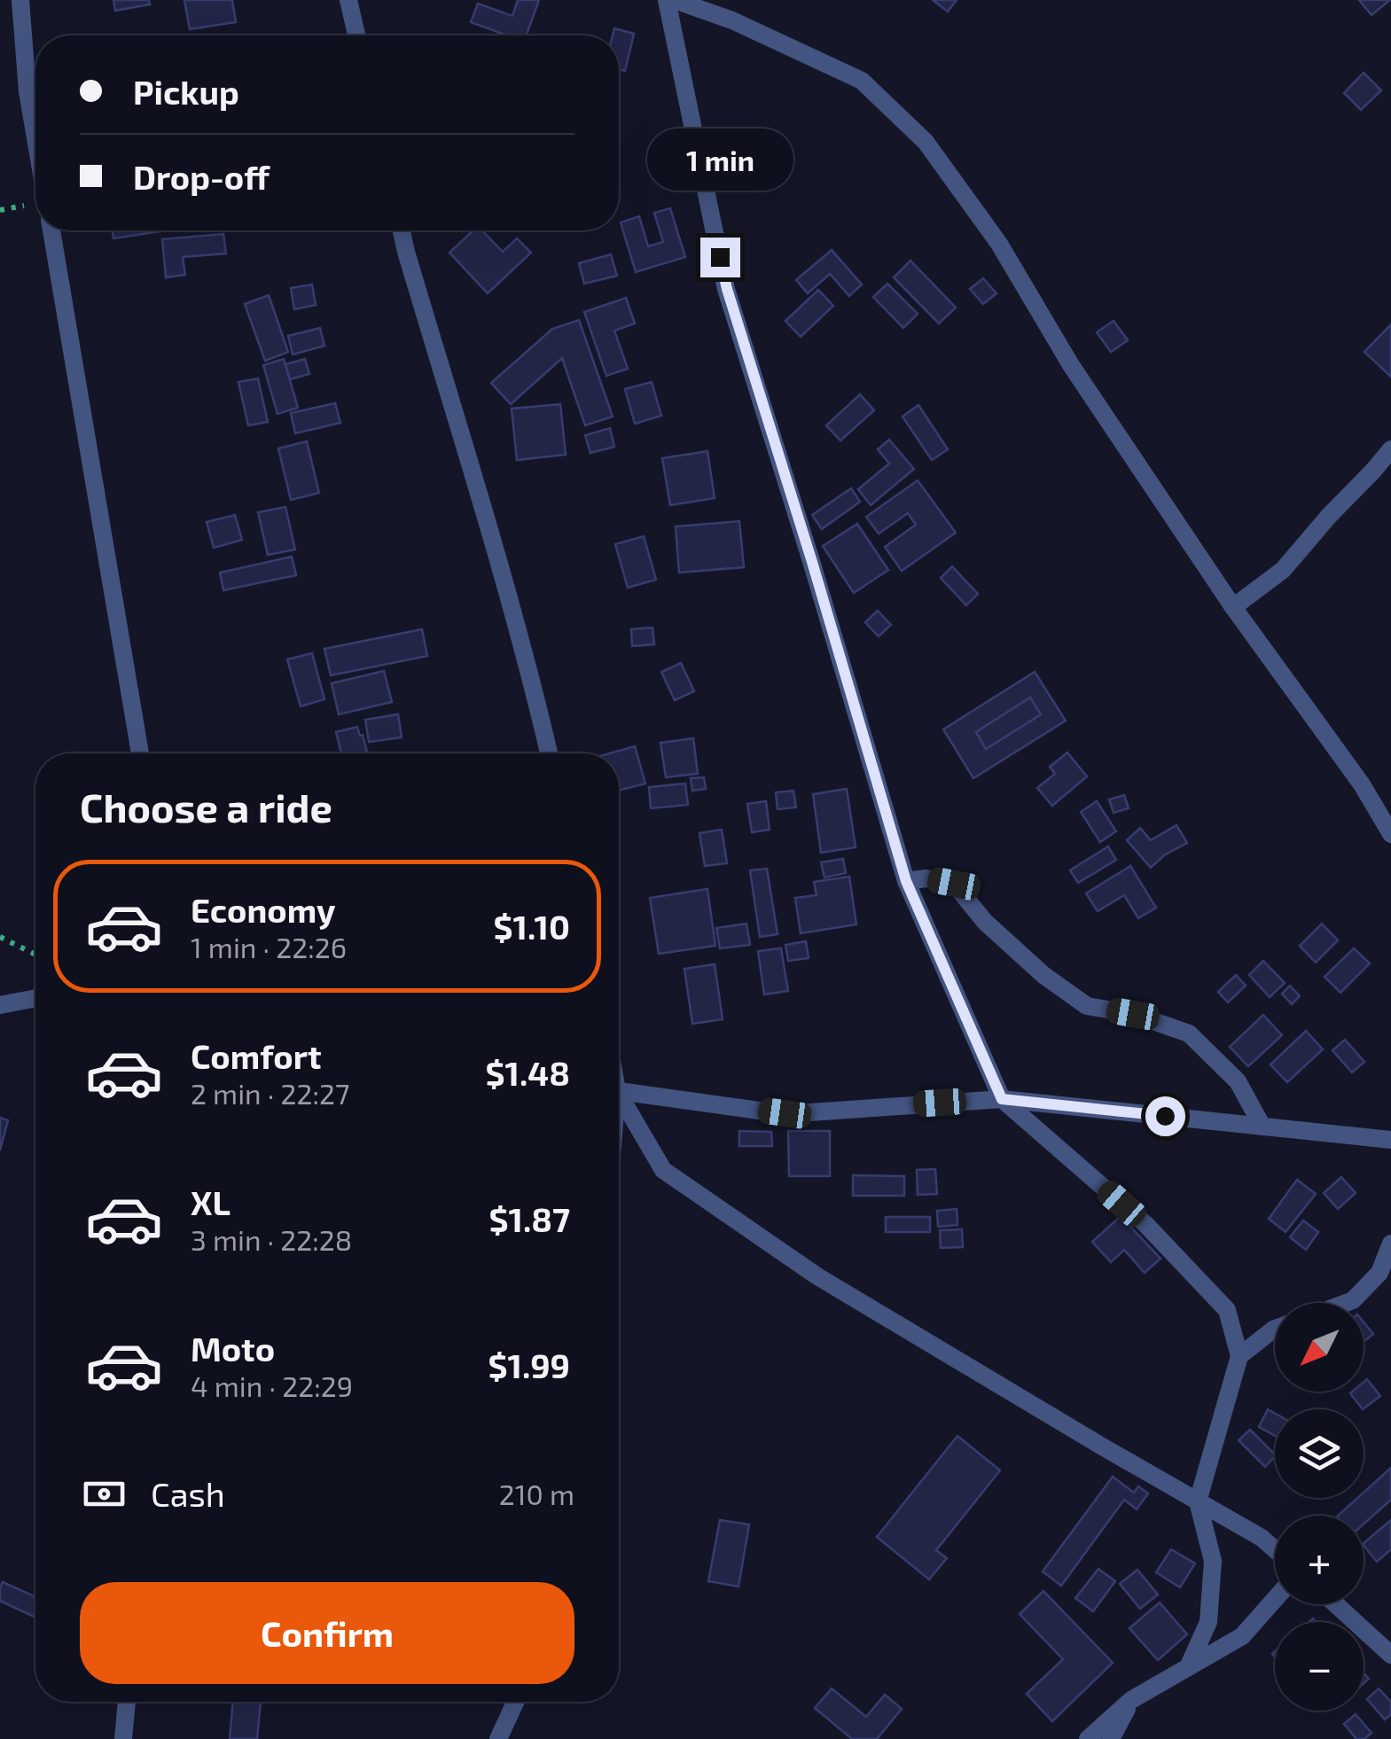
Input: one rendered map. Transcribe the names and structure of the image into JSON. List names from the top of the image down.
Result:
{
  "north": "bottom left",
  "page": {
    "banner": ["Pickup", "Drop-off"],
    "bubble": "1 min",
    "heading": "Choose a ride",
    "list": [
      {
        "name": "Economy",
        "note": "1 min · 22:26",
        "value": "$1.10"
      },
      {
        "name": "Comfort",
        "note": "2 min · 22:27",
        "value": "$1.48"
      },
      {
        "name": "XL",
        "note": "3 min · 22:28",
        "value": "$1.87"
      },
      {
        "name": "Moto",
        "note": "4 min · 22:29",
        "value": "$1.99"
      }
    ],
    "map_buttons": ["+", "−"],
    "pay": ["Cash", "210 m"],
    "buttons": "Confirm"
  }
}
